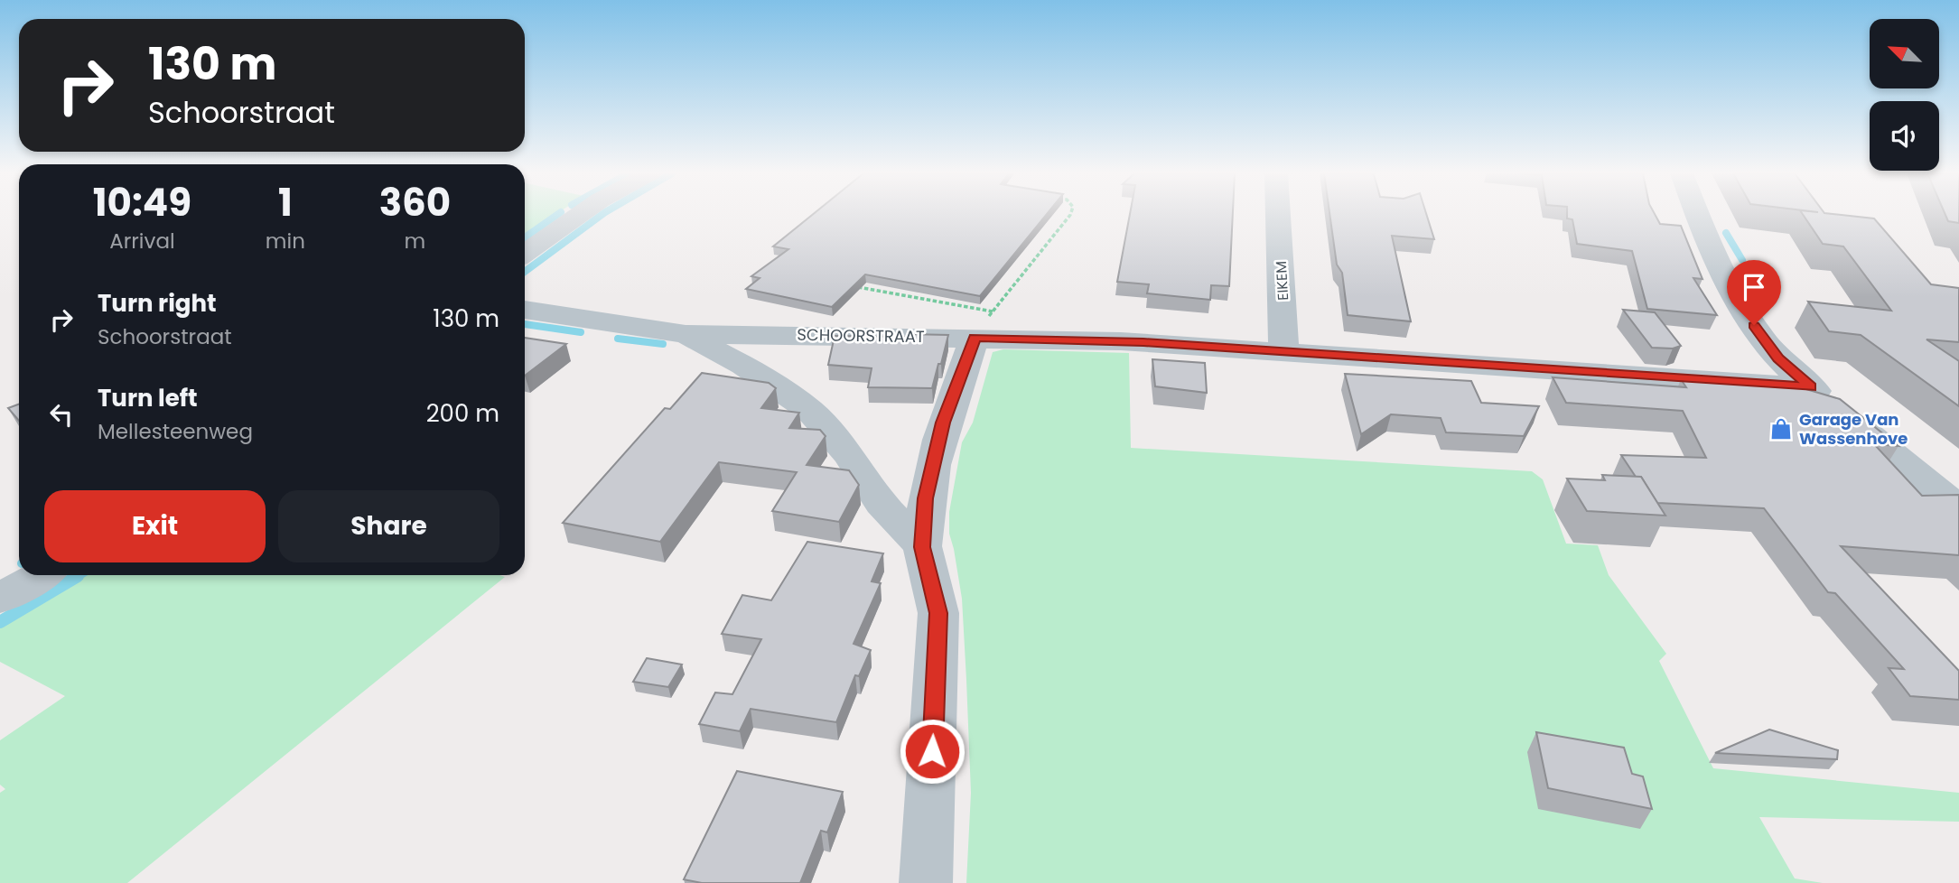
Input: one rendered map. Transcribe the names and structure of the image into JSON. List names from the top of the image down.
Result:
{
  "streets": {
    "street": ["EIKEM", "SCHOORSTRAAT"]
  },
  "crossings": [
    ["EIKEM", "SCHOORSTRAAT"]
  ],
  "places": {
    "shop": ["Garage Van Wassenhove"]
  },
  "north": "top left",
  "page": {
    "turn": ["130 m", "Schoorstraat"],
    "eta": [
      "10:49",
      "Arrival",
      "1",
      "min",
      "360",
      "m"
    ],
    "list": [
      {
        "name": "Turn right",
        "note": "Schoorstraat",
        "value": "130 m"
      },
      {
        "name": "Turn left",
        "note": "Mellesteenweg",
        "value": "200 m"
      }
    ],
    "buttons": ["Exit", "Share"]
  }
}
